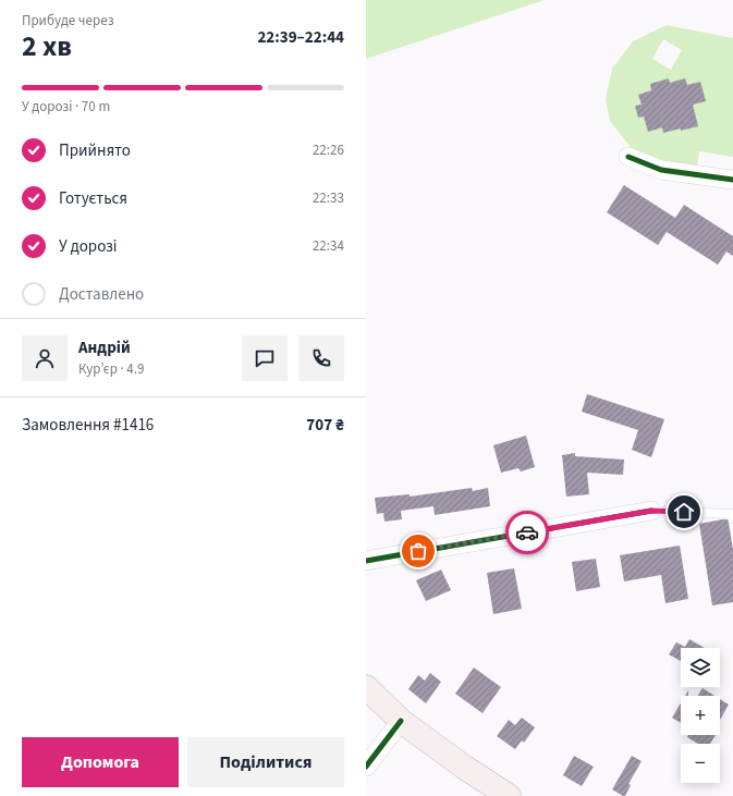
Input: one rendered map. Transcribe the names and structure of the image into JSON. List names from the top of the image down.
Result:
{
  "page": {
    "heading": ["2 хв", "Прибуде через", "22:39–22:44"],
    "panel": [
      "Андрій",
      "Кур’єр · 4.9",
      "Замовлення #1416",
      "707 ₴"
    ],
    "bar": "У дорозі · 70 m",
    "list": [
      ["Прийнято", "22:26"],
      ["Готується", "22:33"],
      ["У дорозі", "22:34"],
      "Доставлено"
    ],
    "map_buttons": ["+", "−"],
    "buttons": ["Допомога", "Поділитися"]
  }
}
